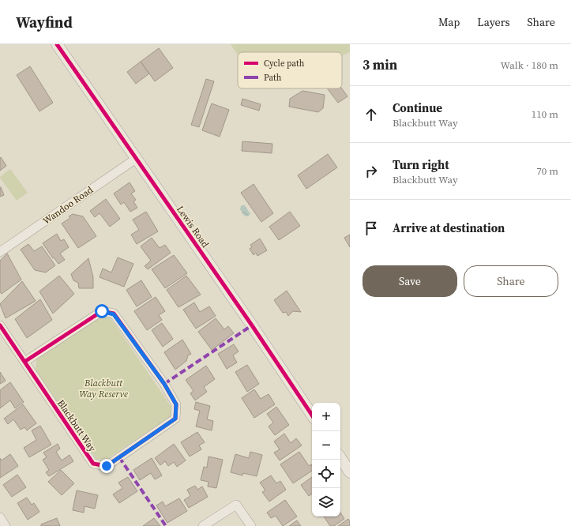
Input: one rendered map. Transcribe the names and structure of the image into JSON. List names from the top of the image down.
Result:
{
  "streets": {
    "street": ["Wandoo Road", "Lewis Road", "Blackbutt Way"]
  },
  "crossings": [
    ["Wandoo Road", "Lewis Road"]
  ],
  "parks": ["Blackbutt Way Reserve"],
  "legend": ["Cycle path", "Path"],
  "page": {
    "header": "Wayfind",
    "nav": ["Map", "Layers", "Share"],
    "heading": ["3 min", "Walk · 180 m"],
    "list": [
      ["Continue", "Blackbutt Way", "110 m"],
      ["Turn right", "Blackbutt Way", "70 m"],
      "Arrive at destination"
    ],
    "buttons": ["Save", "Share"],
    "map_buttons": ["+", "−"]
  }
}
